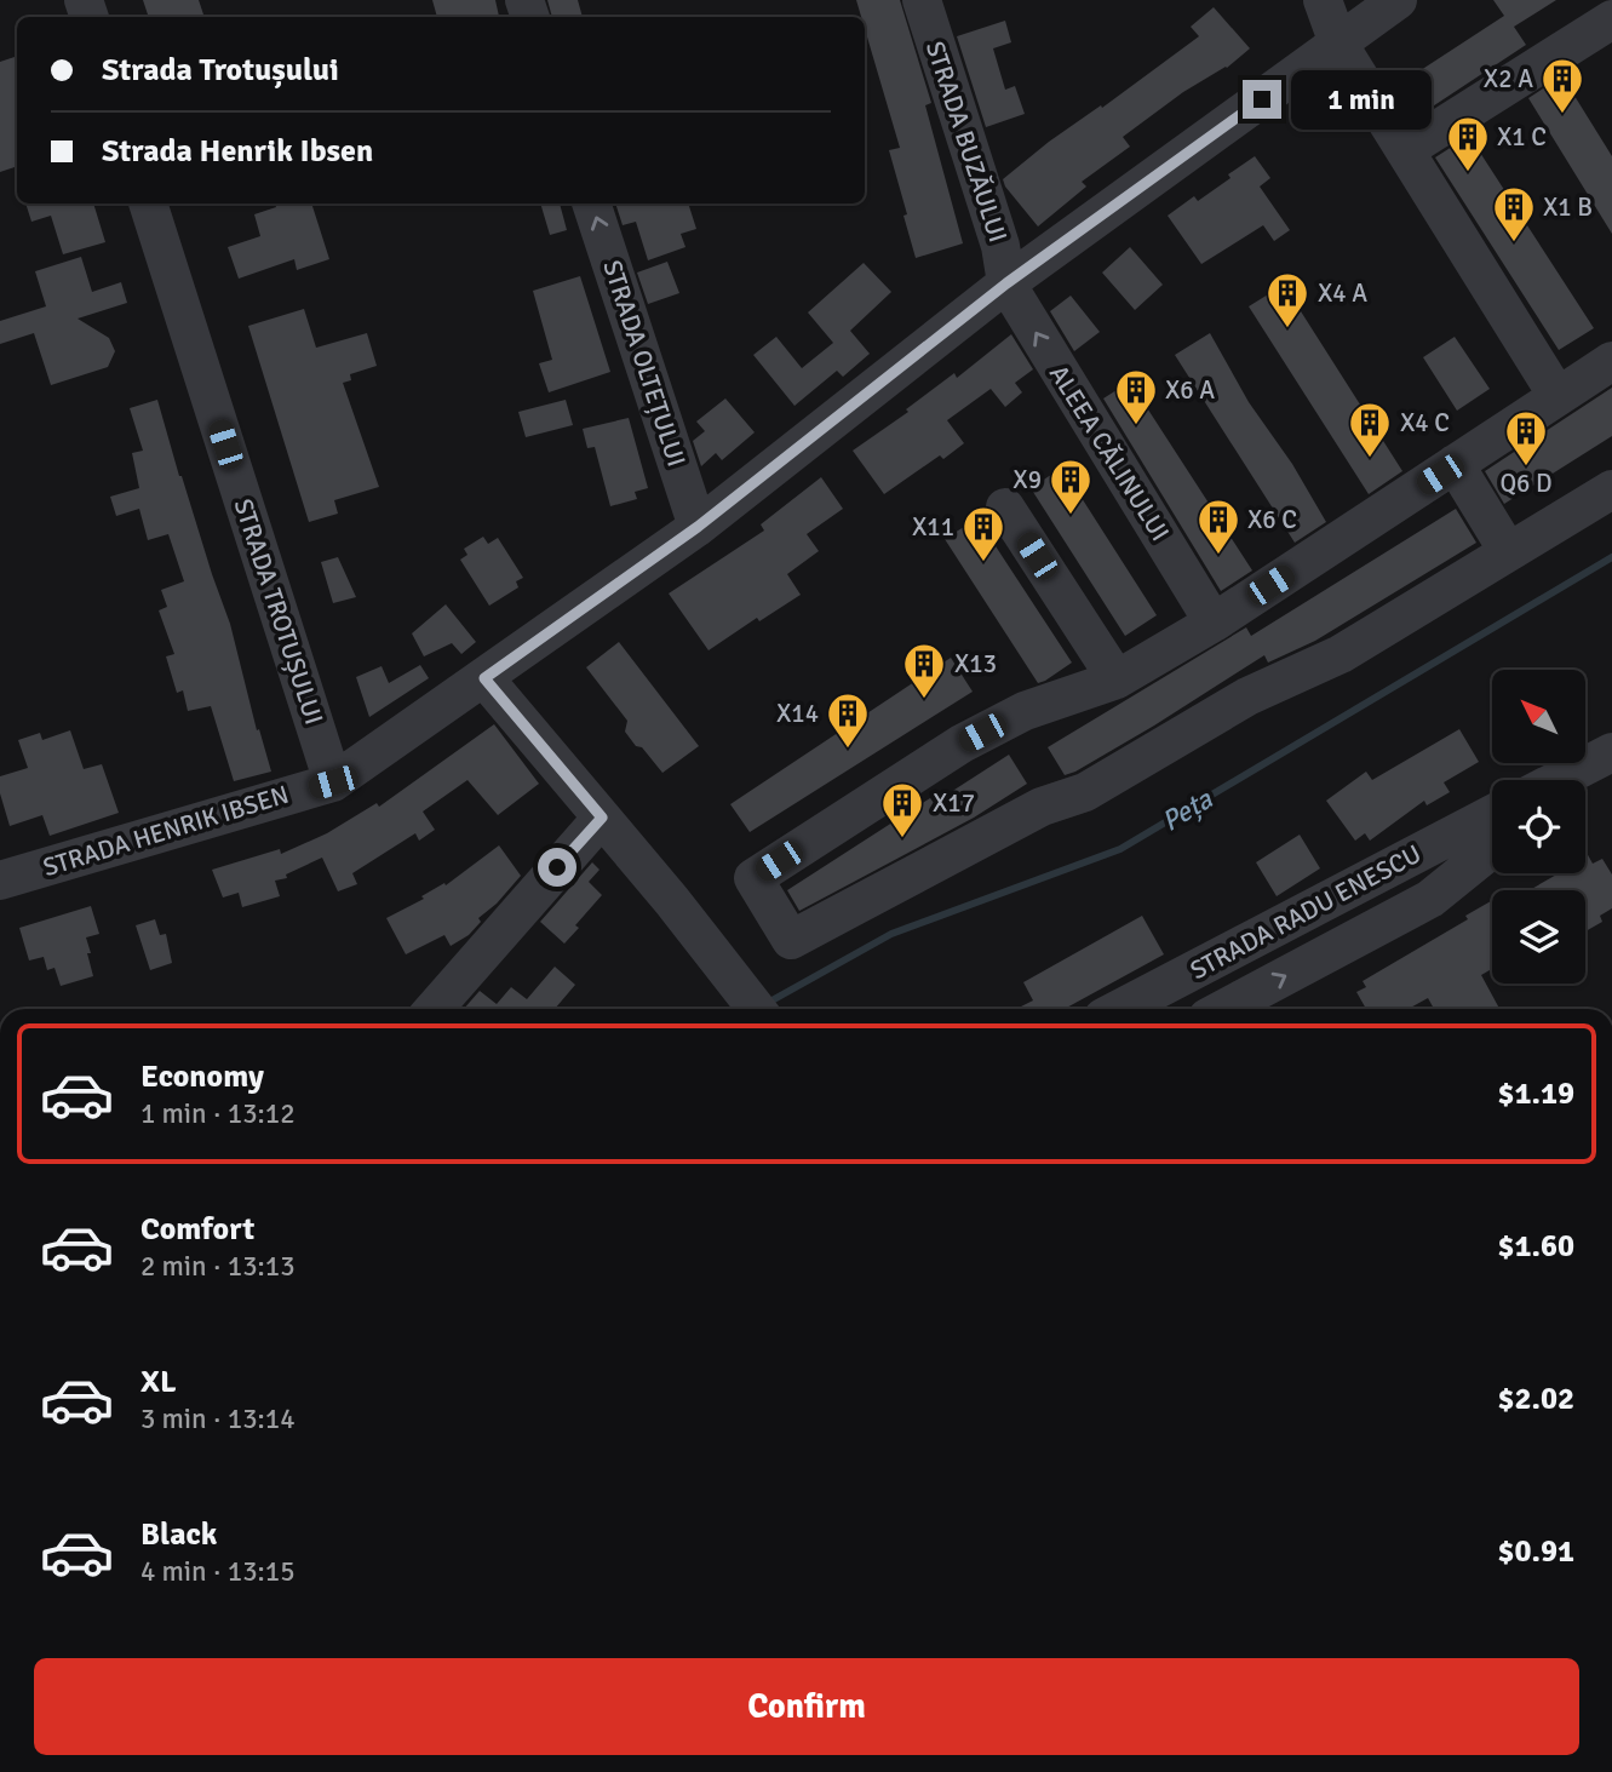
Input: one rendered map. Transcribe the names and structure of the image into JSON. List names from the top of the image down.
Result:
{
  "streets": {
    "street": [
      "STRADA BUZĂULUI",
      "STRADA OLTEȚULUI",
      "ALEEA CĂLINULUI",
      "STRADA TROTUȘULUI",
      "STRADA HENRIK IBSEN",
      "STRADA RADU ENESCU"
    ]
  },
  "crossings": [
    ["STRADA BUZĂULUI", "ALEEA CĂLINULUI"],
    ["STRADA BUZĂULUI", "STRADA HENRIK IBSEN"],
    ["STRADA OLTEȚULUI", "STRADA HENRIK IBSEN"],
    ["ALEEA CĂLINULUI", "STRADA HENRIK IBSEN"],
    ["STRADA TROTUȘULUI", "STRADA HENRIK IBSEN"]
  ],
  "one_way": ["STRADA OLTEȚULUI"],
  "water": ["Peța"],
  "places": {
    "building": [
      "X2 A",
      "X1 C",
      "X1 B",
      "X4 A",
      "X6 A",
      "X4 C",
      "Q6 D",
      "X9",
      "X6 C",
      "X11",
      "X13",
      "X14",
      "X17"
    ]
  },
  "north": "top left",
  "page": {
    "banner": ["Strada Trotușului", "Strada Henrik Ibsen"],
    "bubble": "1 min",
    "list": [
      {
        "name": "Economy",
        "note": "1 min · 13:12",
        "value": "$1.19"
      },
      {
        "name": "Comfort",
        "note": "2 min · 13:13",
        "value": "$1.60"
      },
      {
        "name": "XL",
        "note": "3 min · 13:14",
        "value": "$2.02"
      },
      {
        "name": "Black",
        "note": "4 min · 13:15",
        "value": "$0.91"
      }
    ],
    "buttons": "Confirm"
  }
}
